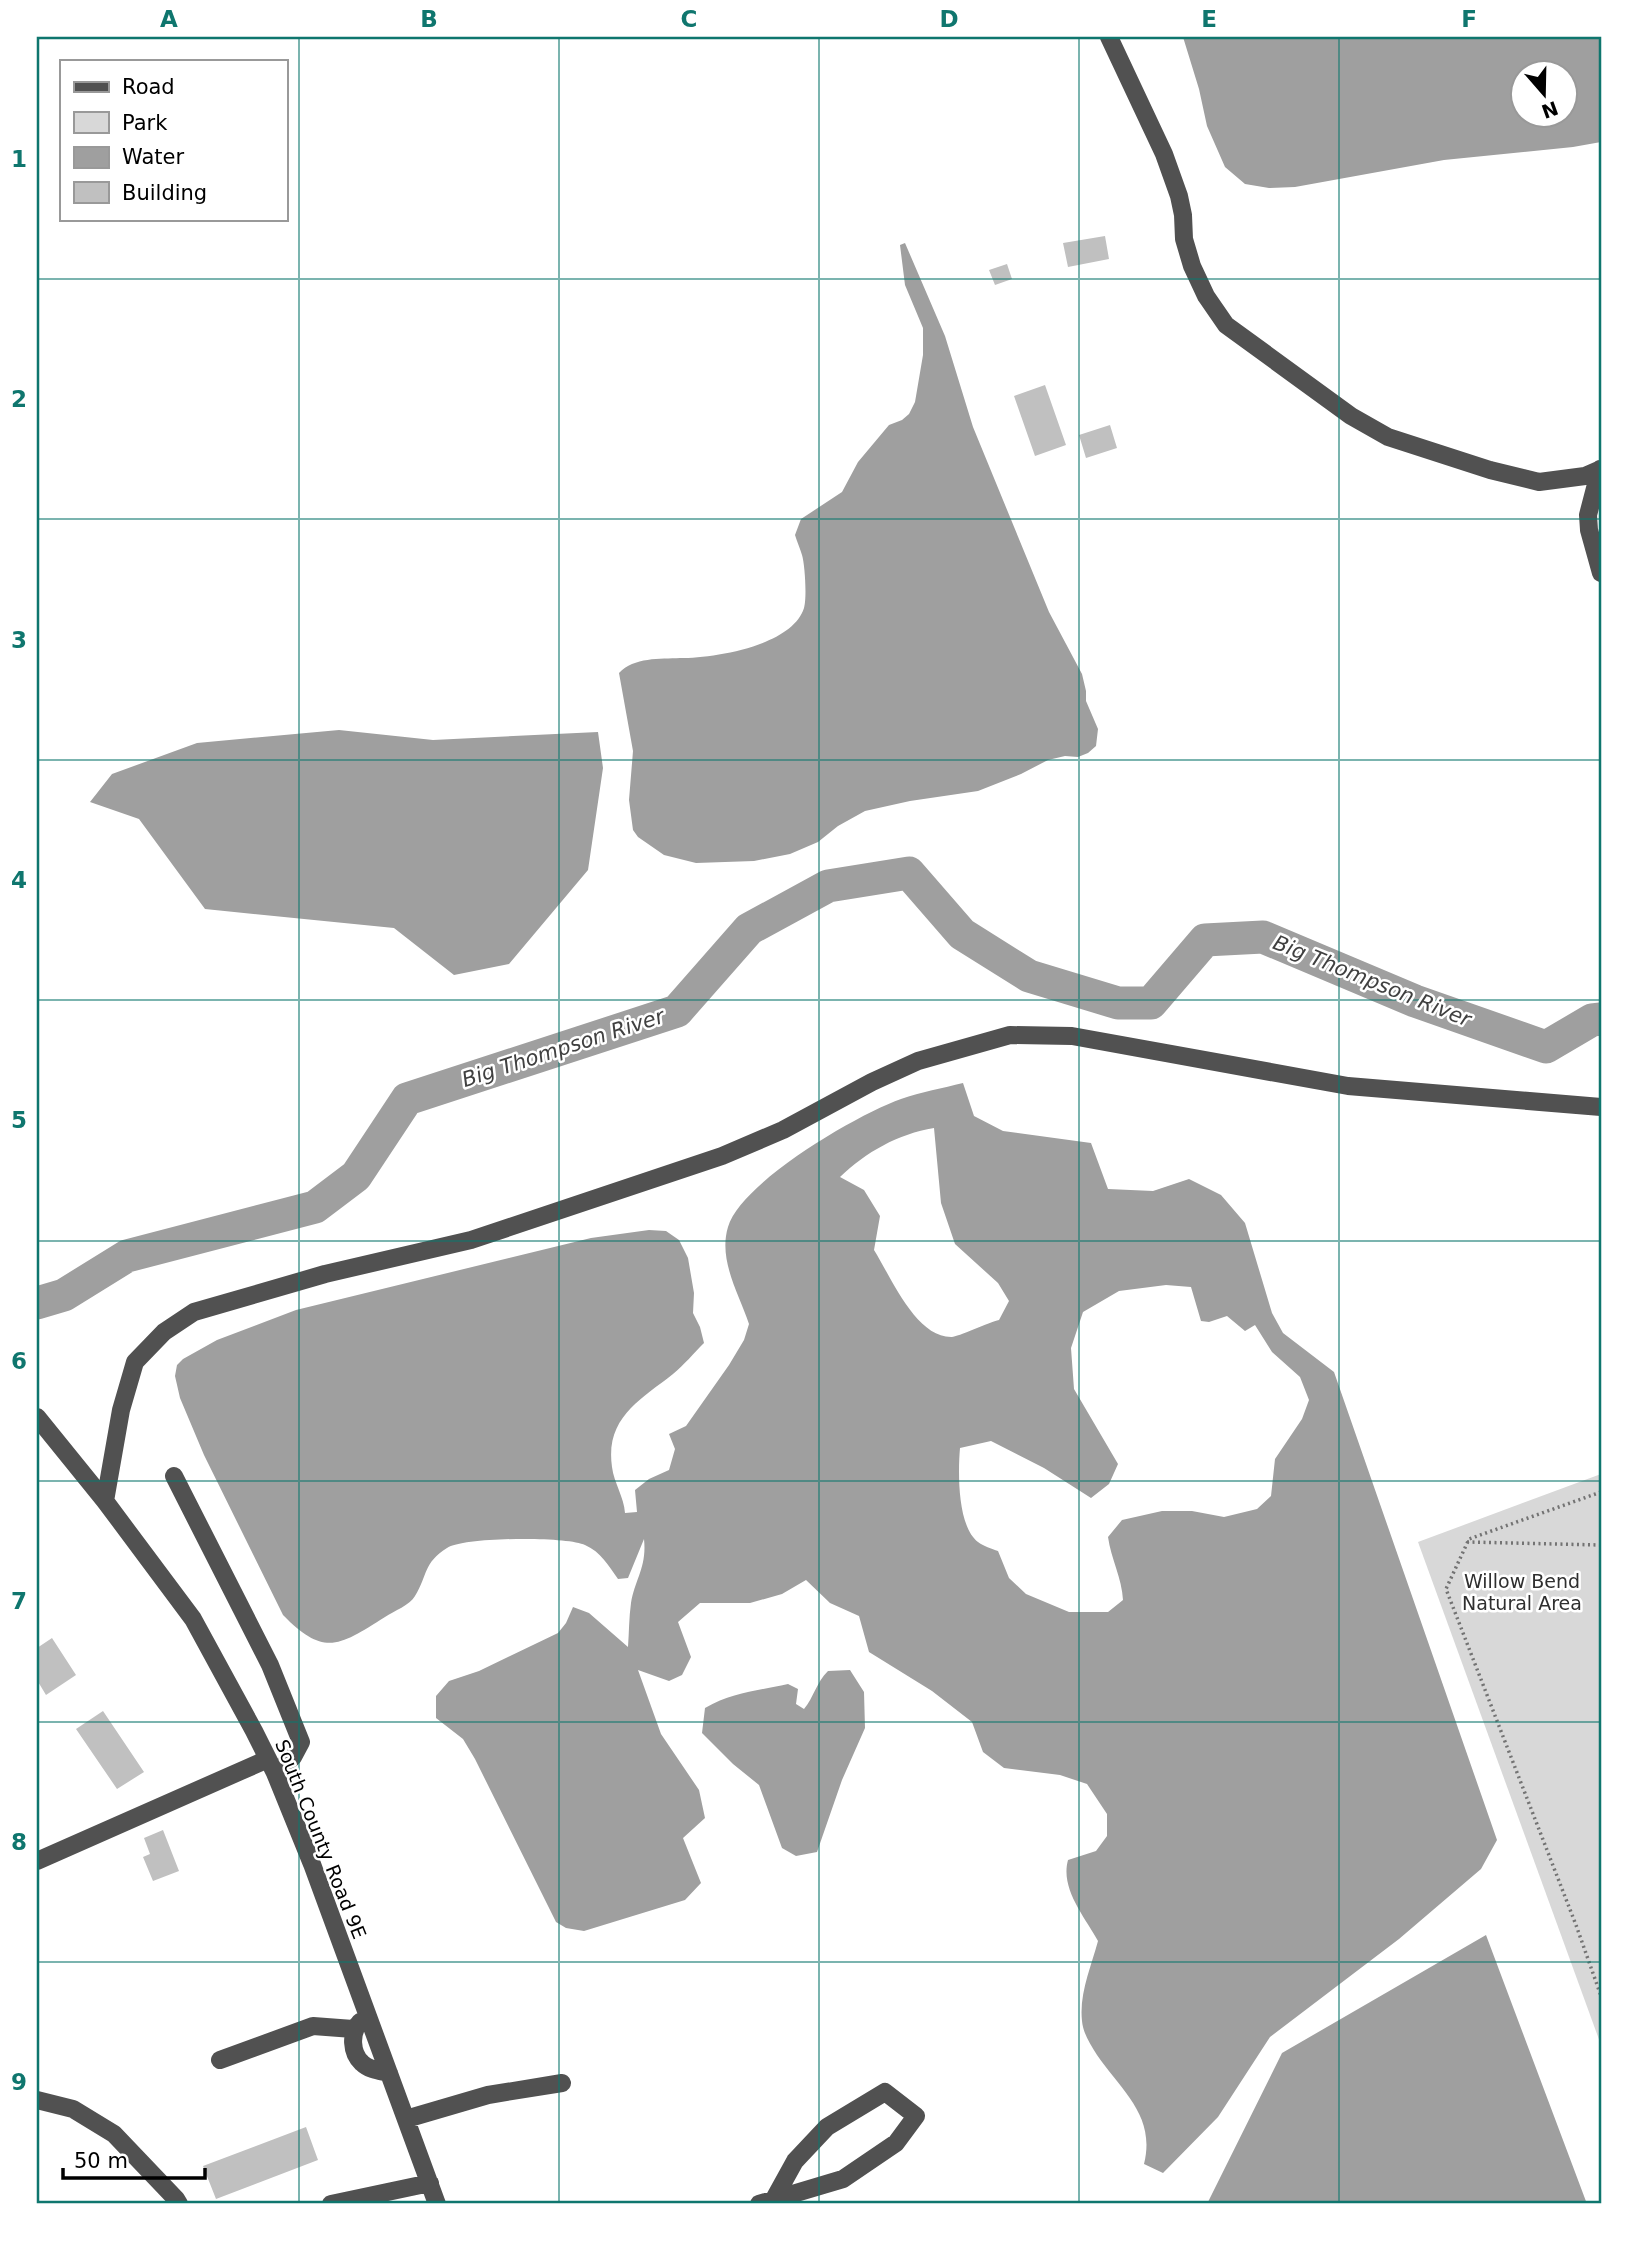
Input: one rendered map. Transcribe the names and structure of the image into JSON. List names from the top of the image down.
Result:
{
  "streets": {
    "street": ["South County Road 9E"]
  },
  "water": ["Big Thompson River"],
  "parks": ["Willow Bend Natural Area"],
  "legend": [
    "Road",
    "Park",
    "Water",
    "Building"
  ],
  "scale_bar": "50 m",
  "north": "bottom",
  "grid": {
    "columns": [
      "A",
      "B",
      "C",
      "D",
      "E",
      "F"
    ],
    "rows": [
      "1",
      "2",
      "3",
      "4",
      "5",
      "6",
      "7",
      "8",
      "9"
    ]
  }
}
